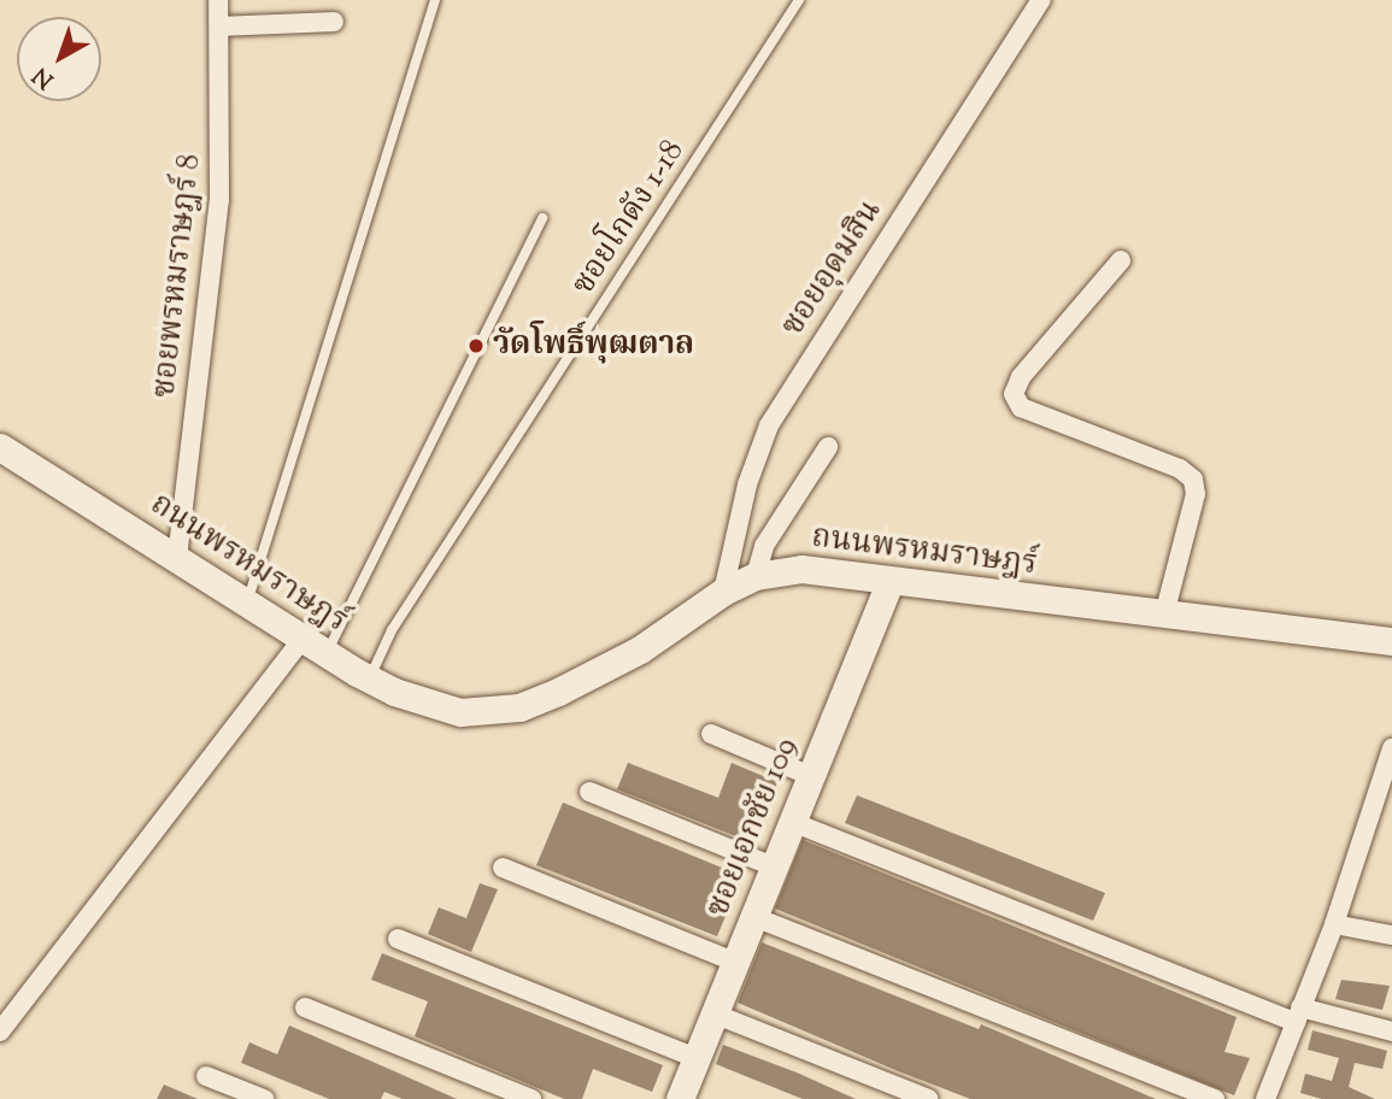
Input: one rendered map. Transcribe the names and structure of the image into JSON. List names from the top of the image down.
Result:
{
  "streets": {
    "street": [
      "ซอยอุดมสิน",
      "ซอยพรหมราษฎร์ 8",
      "ถนนพรหมราษฎร์",
      "ซอยเอกชัย 109"
    ],
    "lane": ["ซอยโกดัง 1-18"]
  },
  "crossings": [
    ["ซอยโกดัง 1-18", "ถนนพรหมราษฎร์"],
    ["ซอยอุดมสิน", "ถนนพรหมราษฎร์"],
    ["ซอยพรหมราษฎร์ 8", "ถนนพรหมราษฎร์"],
    ["ถนนพรหมราษฎร์", "ซอยเอกชัย 109"]
  ],
  "places": ["วัดโพธิ์พุฒตาล"],
  "north": "bottom left"
}
